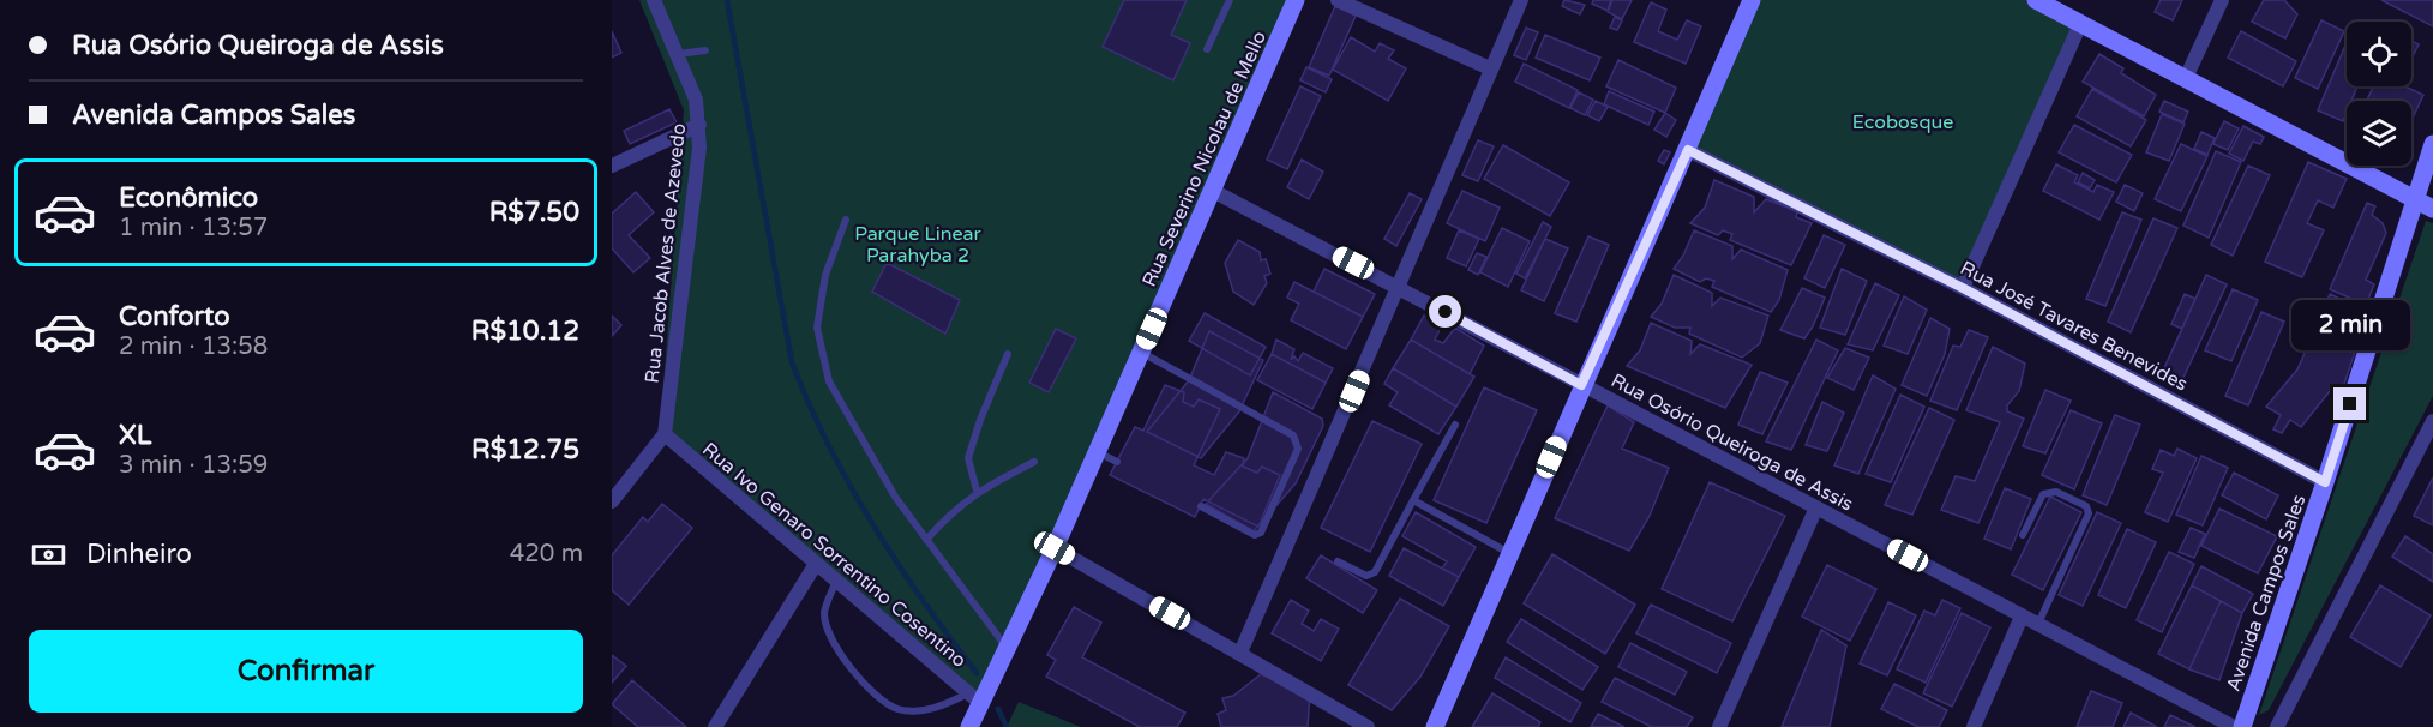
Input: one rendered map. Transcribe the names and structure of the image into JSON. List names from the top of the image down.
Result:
{
  "streets": {
    "street": [
      "Rua Severino Nicolau de Mello",
      "Rua Jacob Alves de Azevedo",
      "Rua José Tavares Benevides",
      "Rua Osório Queiroga de Assis",
      "Rua Ivo Genaro Sorrentino Cosentino",
      "Avenida Campos Sales"
    ]
  },
  "crossings": [
    ["Rua Severino Nicolau de Mello", "Rua Osório Queiroga de Assis"],
    ["Rua Severino Nicolau de Mello", "Rua Ivo Genaro Sorrentino Cosentino"],
    ["Rua Jacob Alves de Azevedo", "Rua Ivo Genaro Sorrentino Cosentino"],
    ["Rua José Tavares Benevides", "Avenida Campos Sales"]
  ],
  "parks": ["Ecobosque", "Parque Linear Parahyba 2"],
  "page": {
    "banner": ["Rua Osório Queiroga de Assis", "Avenida Campos Sales"],
    "list": [
      {
        "name": "Econômico",
        "note": "1 min · 13:57",
        "value": "R$7.50"
      },
      {
        "name": "Conforto",
        "note": "2 min · 13:58",
        "value": "R$10.12"
      },
      {
        "name": "XL",
        "note": "3 min · 13:59",
        "value": "R$12.75"
      }
    ],
    "bubble": "2 min",
    "pay": ["Dinheiro", "420 m"],
    "buttons": "Confirmar"
  }
}
